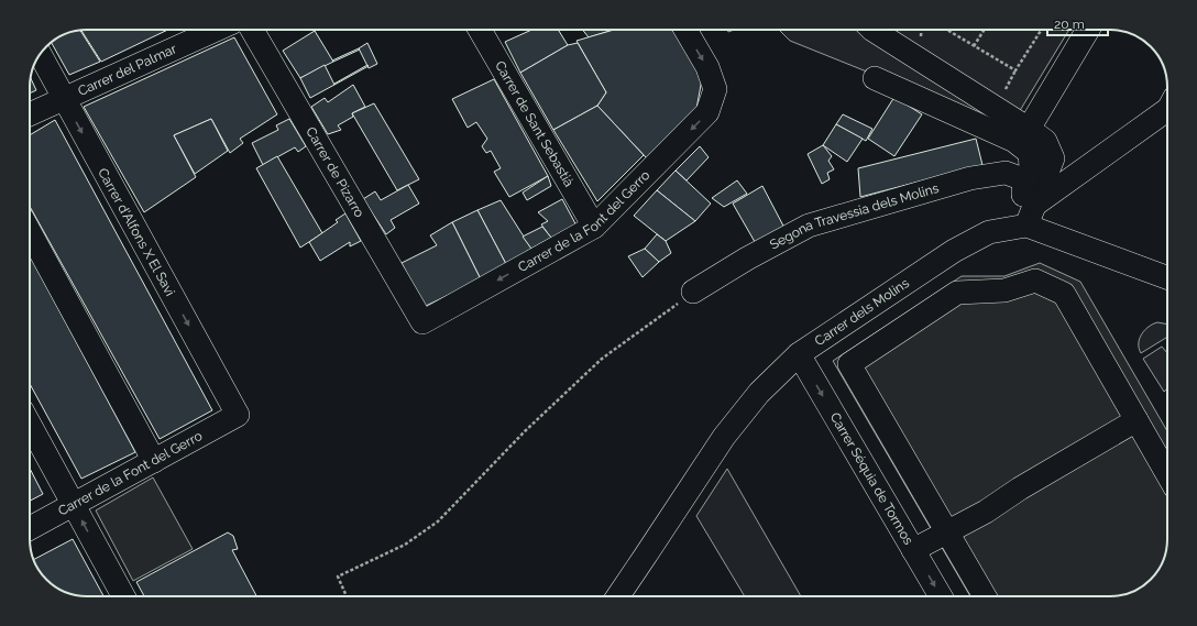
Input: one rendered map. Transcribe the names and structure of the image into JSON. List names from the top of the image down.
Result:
{
  "streets": {
    "street": [
      "Carrer del Palmar",
      "Carrer de Sant Sebastià",
      "Carrer de Pizarro",
      "Segona Travessia dels Molins",
      "Carrer de la Font del Gerro",
      "Carrer d'Alfons X El Savi",
      "Carrer dels Molins",
      "Carrer Séquia de Tormos"
    ]
  },
  "crossings": [
    ["Carrer del Palmar", "Carrer d'Alfons X El Savi"],
    ["Carrer de Sant Sebastià", "Carrer de la Font del Gerro"],
    ["Carrer de Pizarro", "Carrer de la Font del Gerro"],
    ["Carrer de la Font del Gerro", "Carrer d'Alfons X El Savi"],
    ["Carrer dels Molins", "Carrer Séquia de Tormos"]
  ],
  "one_way": ["Carrer de la Font del Gerro", "Carrer Séquia de Tormos"],
  "scale_bar": "20 m"
}
